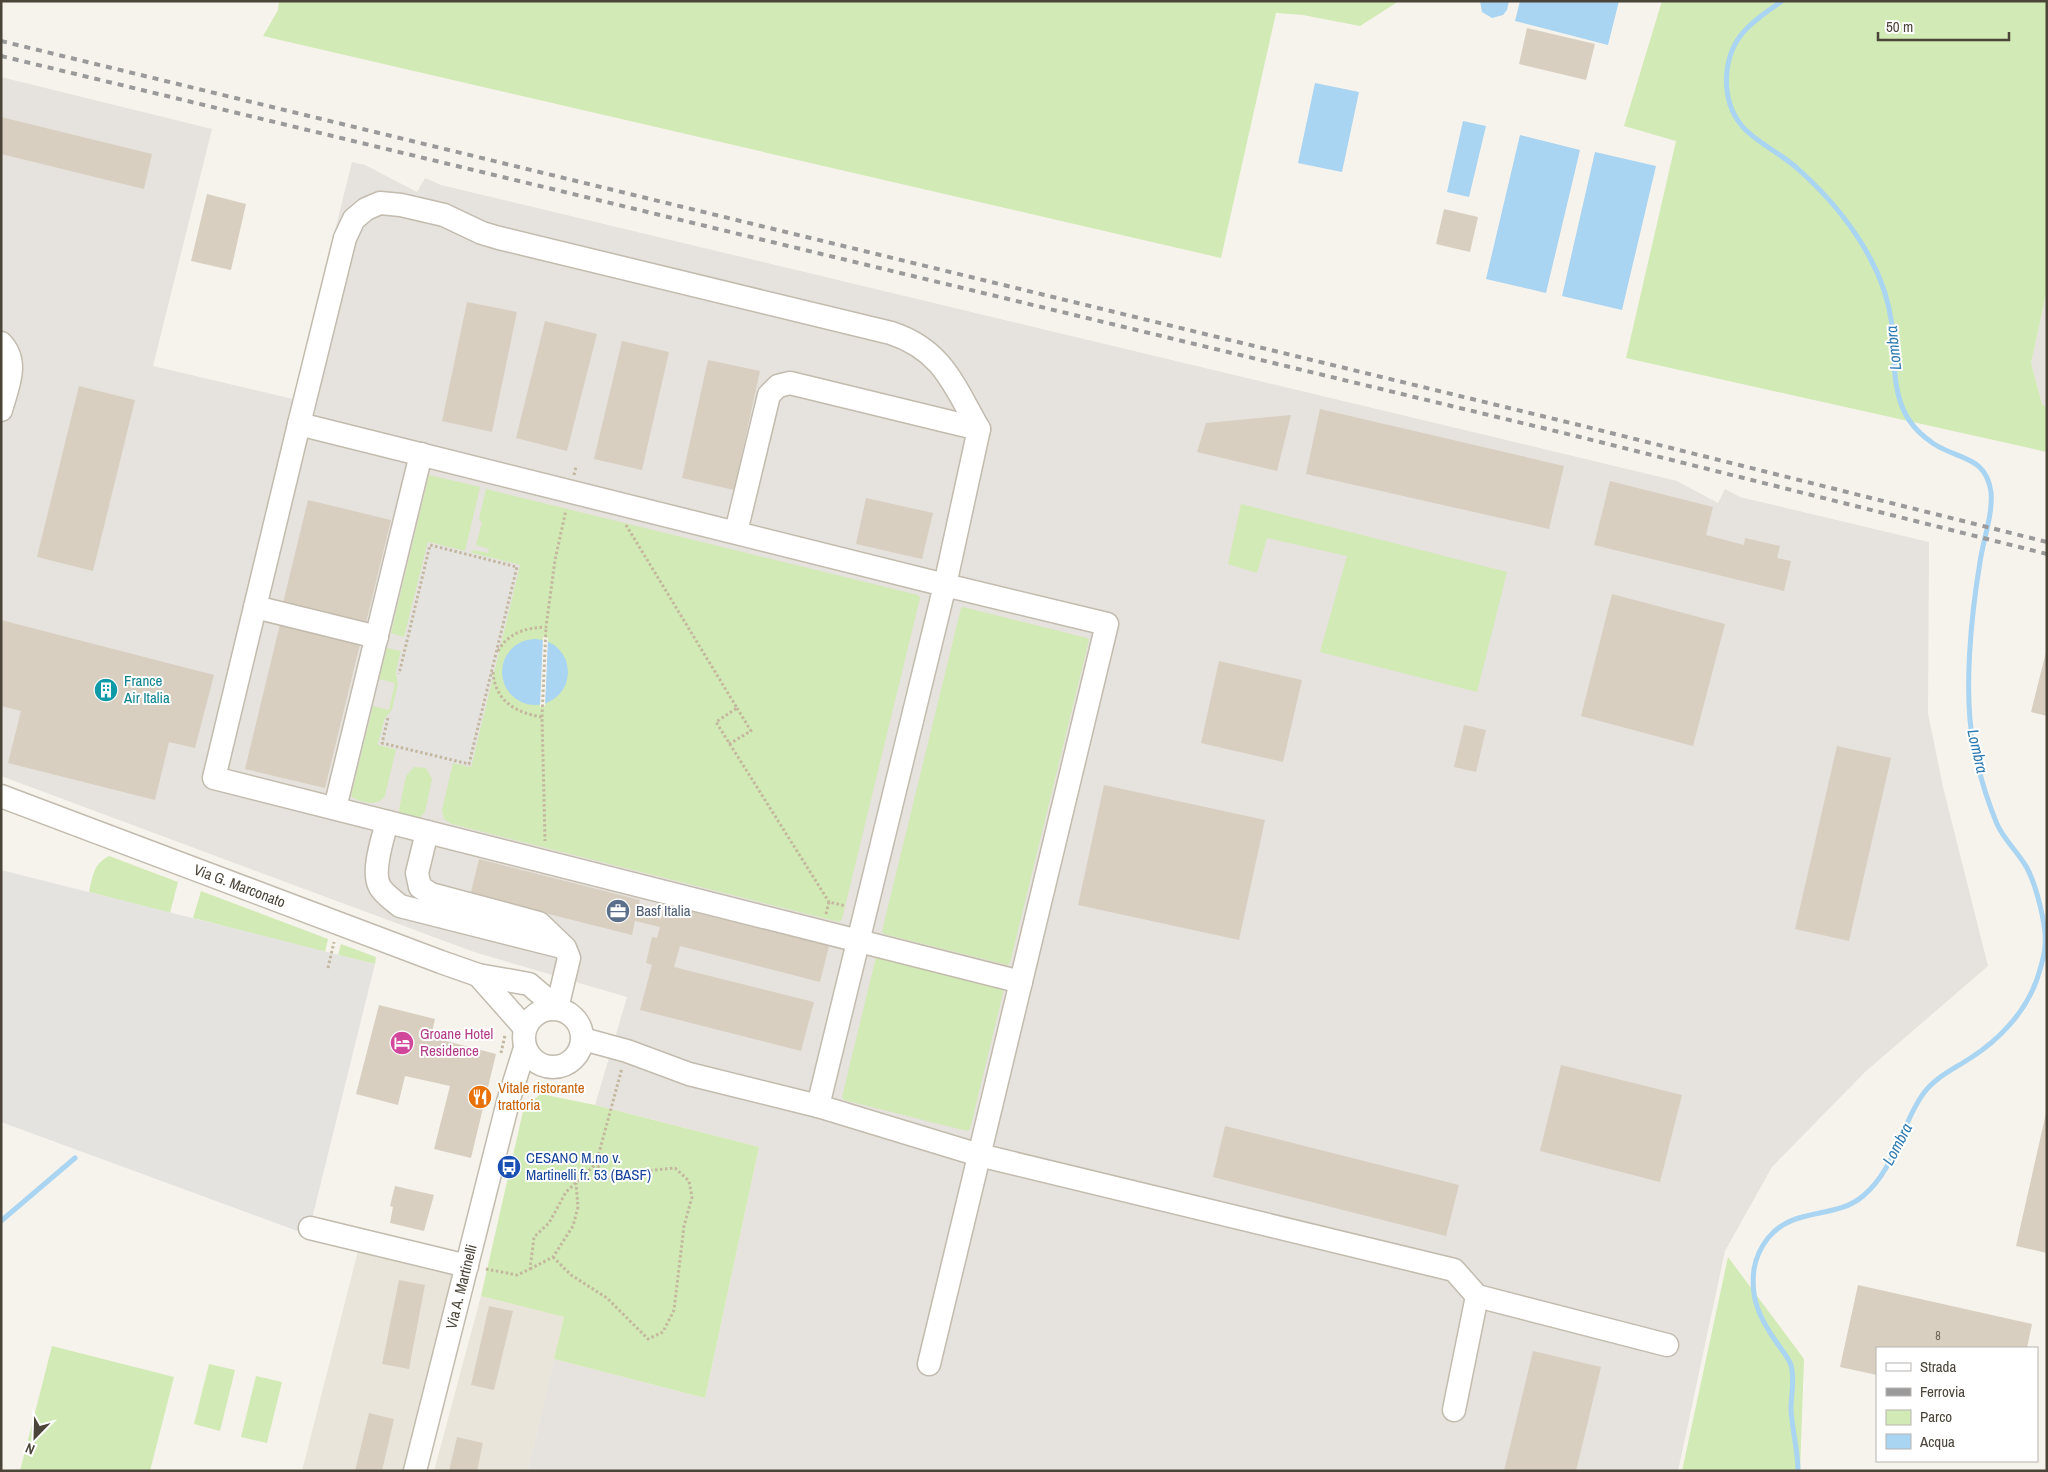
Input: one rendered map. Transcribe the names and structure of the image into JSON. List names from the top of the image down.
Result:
{
  "streets": {
    "street": ["Via G. Marconato", "Via A. Martinelli"]
  },
  "crossings": [
    ["Via G. Marconato", "Via A. Martinelli"]
  ],
  "water": ["Lombra"],
  "places": {
    "building": ["France Air Italia"],
    "office": ["Basf Italia"],
    "hotel": ["Groane Hotel Residence"],
    "restaurant": ["Vitale ristorante trattoria"],
    "bus stop": ["CESANO M.no v. Martinelli fr. 53 (BASF)"]
  },
  "house_numbers": ["8"],
  "legend": [
    "Strada",
    "Ferrovia",
    "Parco",
    "Acqua"
  ],
  "scale_bar": "50 m",
  "north": "bottom left"
}
